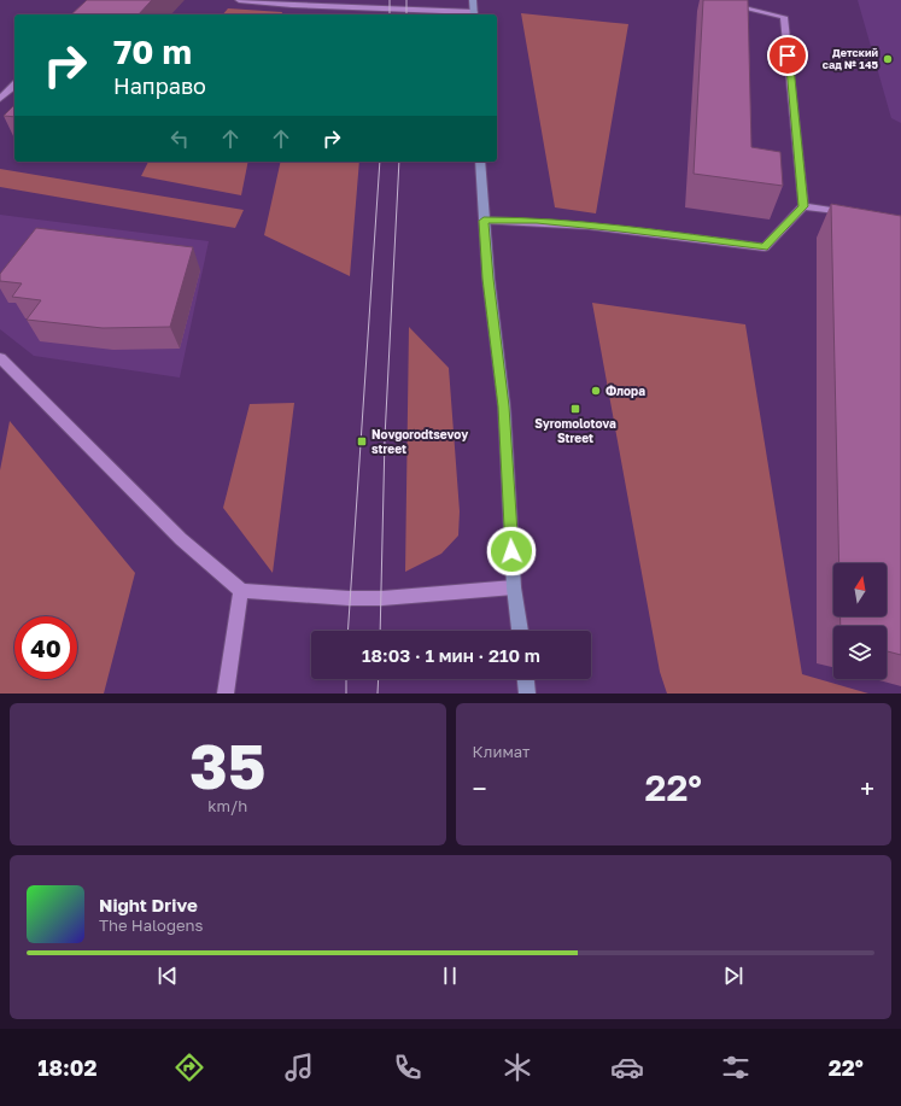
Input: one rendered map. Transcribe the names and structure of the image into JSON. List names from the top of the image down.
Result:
{
  "places": {
    "other": ["Детский сад № 145", "Флора"],
    "transit": ["Syromolotova Street", "Novgorodtsevoy street"]
  },
  "north": "top",
  "page": {
    "turn": ["70 m", "Направо"],
    "limit": "40",
    "trip": "18:03 · 1 мин · 210 m",
    "tile": [
      ["35", "km/h"],
      "Климат"
    ],
    "heat": ["−", "22°", "+"],
    "song": ["Night Drive", "The Halogens"],
    "tabs": ["18:02", "22°"]
  }
}
